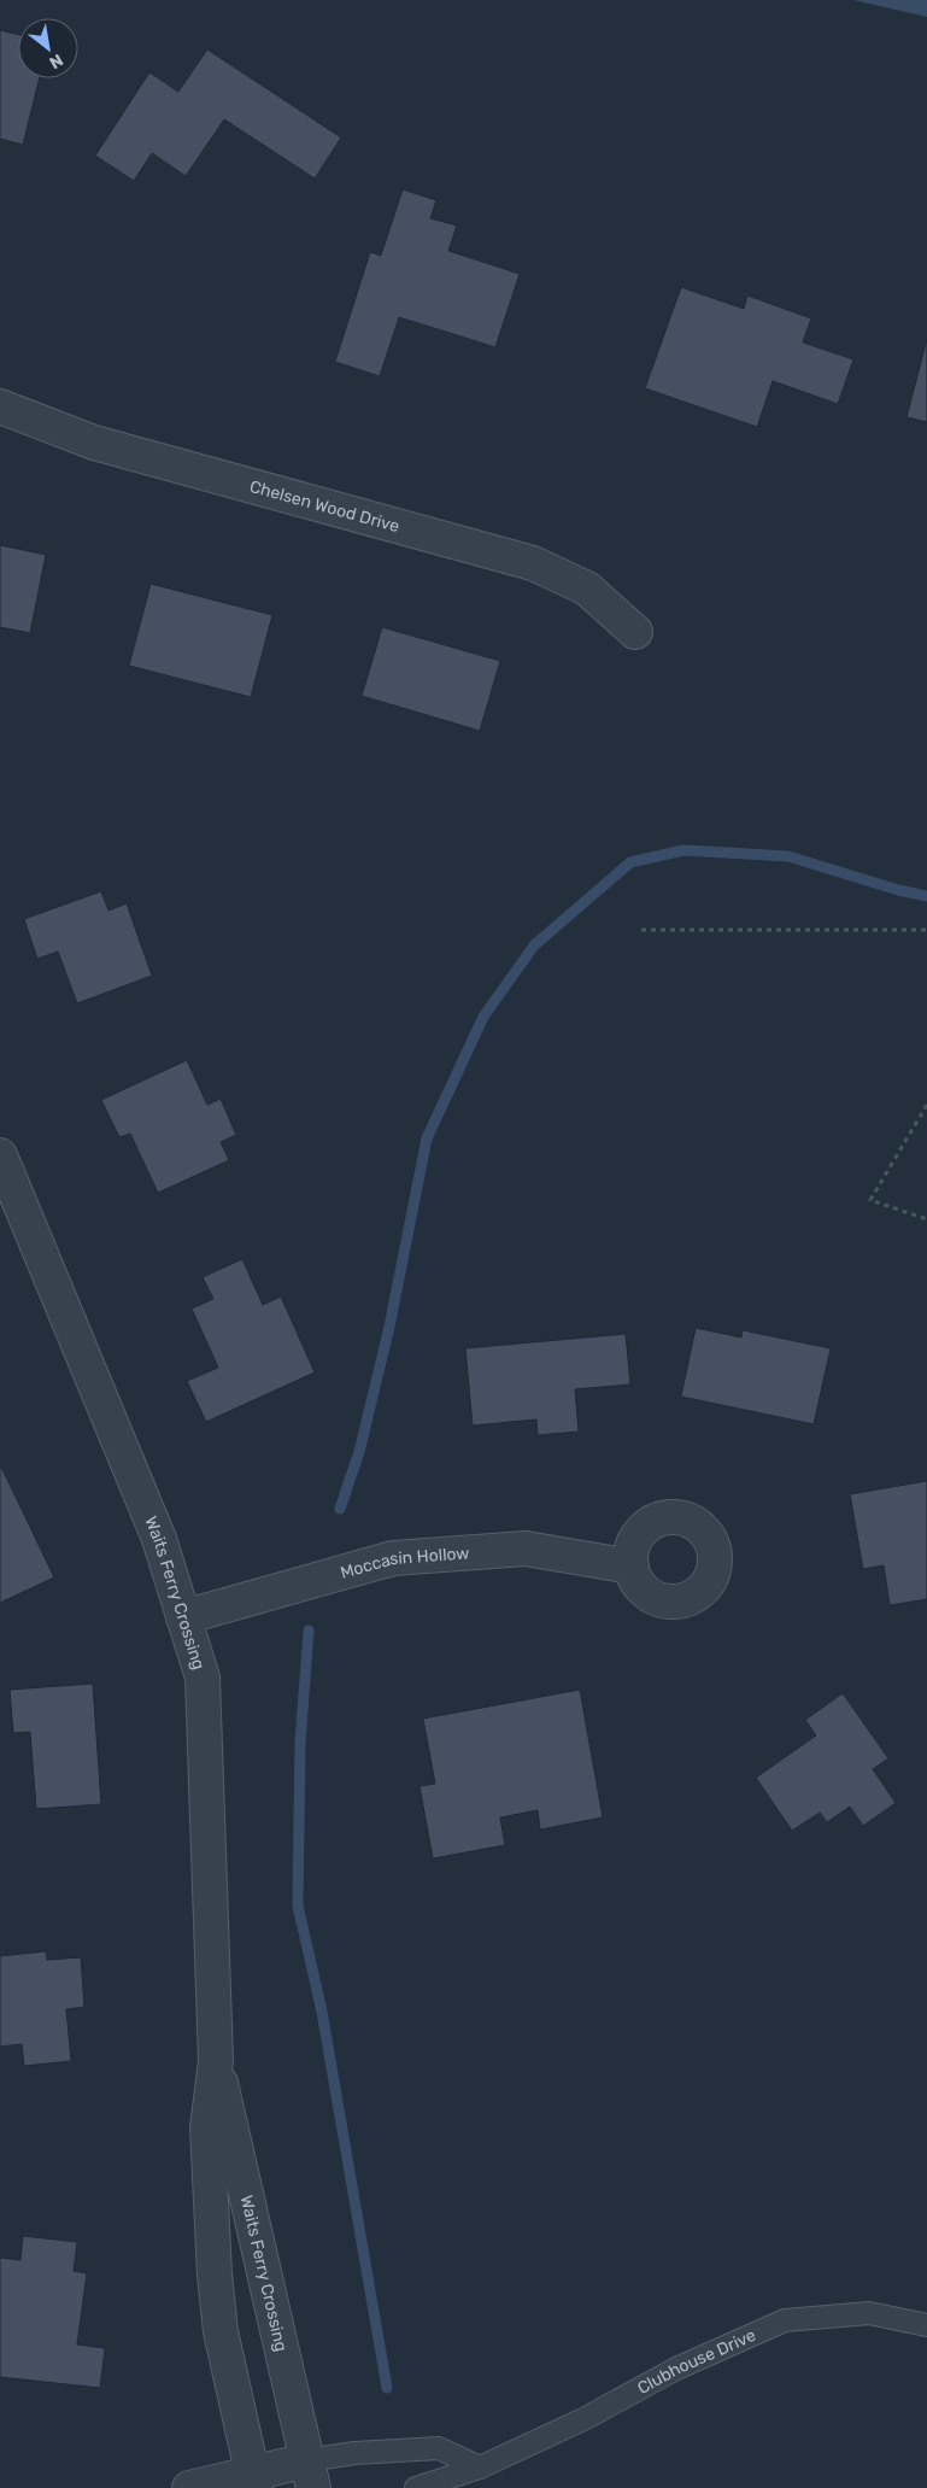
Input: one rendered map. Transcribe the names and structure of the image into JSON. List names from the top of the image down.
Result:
{
  "streets": {
    "street": ["Chelsen Wood Drive", "Moccasin Hollow", "Waits Ferry Crossing"],
    "lane": ["Clubhouse Drive"]
  },
  "crossings": [
    ["Moccasin Hollow", "Waits Ferry Crossing"]
  ],
  "north": "bottom right"
}
